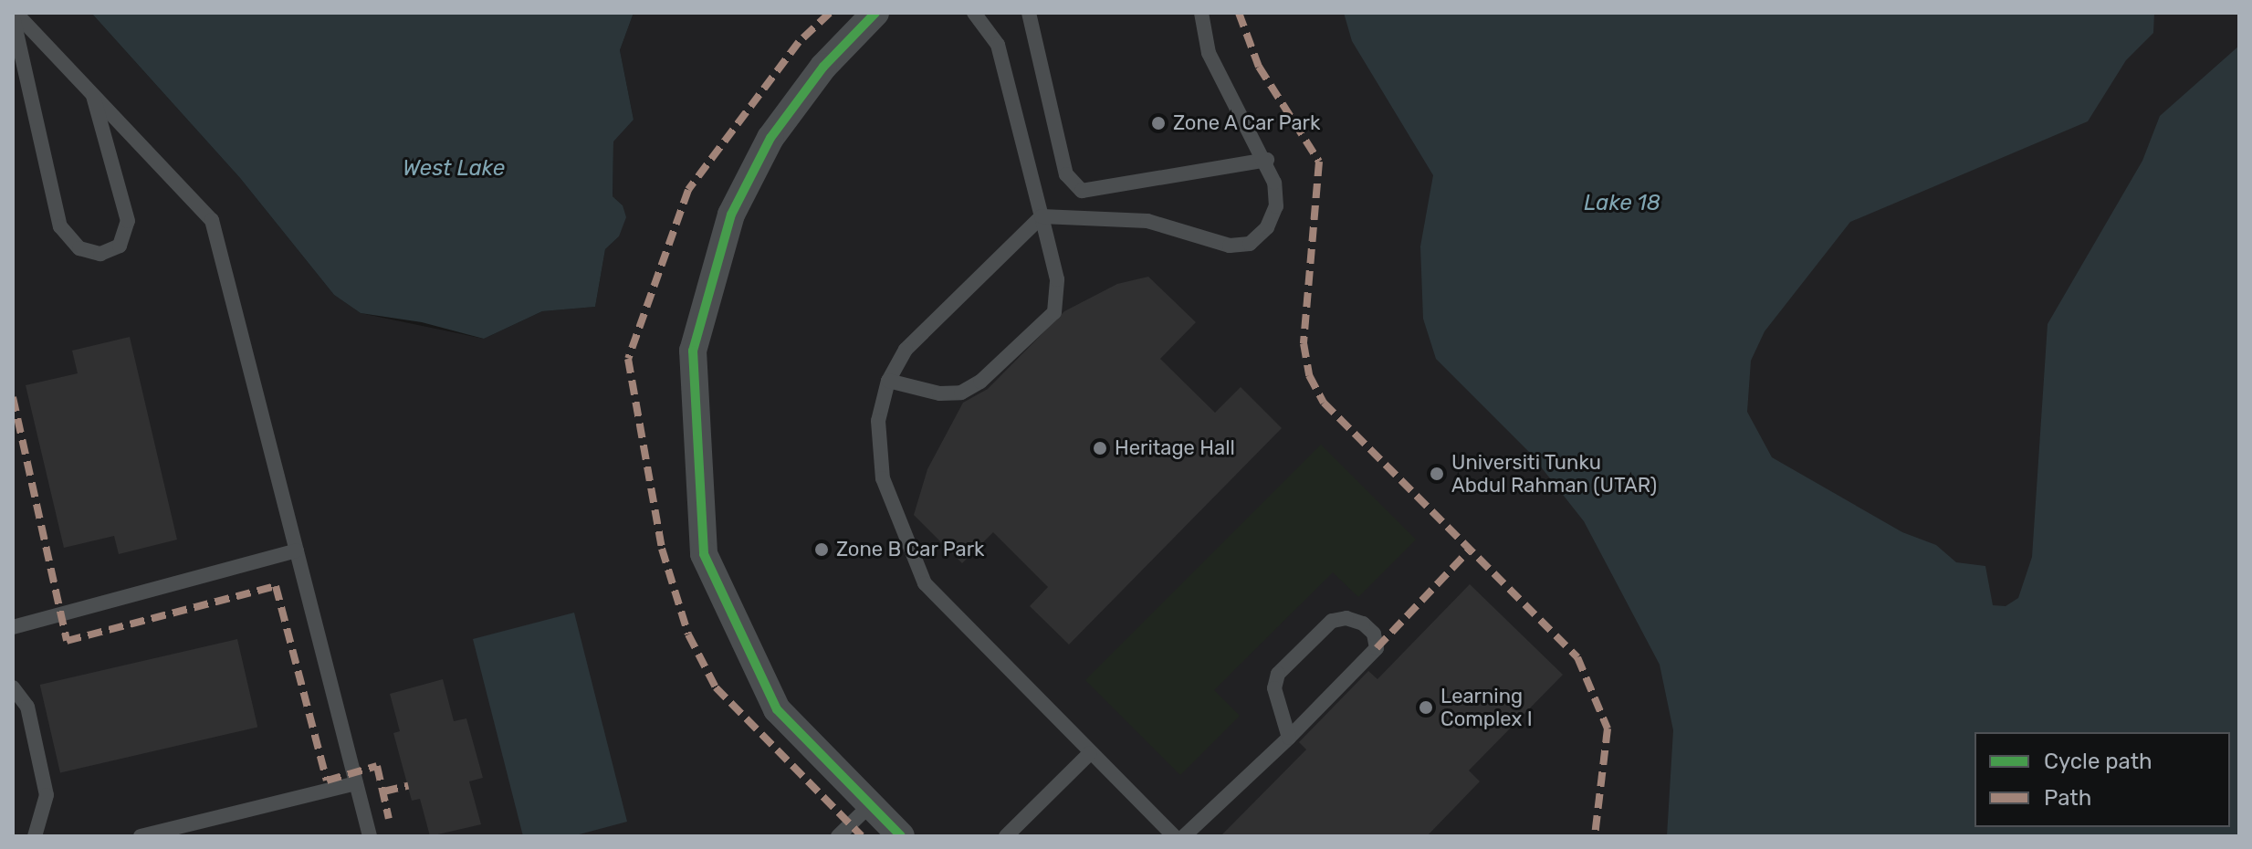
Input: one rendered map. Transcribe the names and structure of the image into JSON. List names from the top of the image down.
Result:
{
  "water": ["West Lake", "Lake 18"],
  "places": [
    "Zone A Car Park",
    "Heritage Hall",
    "Universiti Tunku Abdul Rahman (UTAR)",
    "Zone B Car Park",
    "Learning Complex I"
  ],
  "legend": ["Cycle path", "Path"]
}
